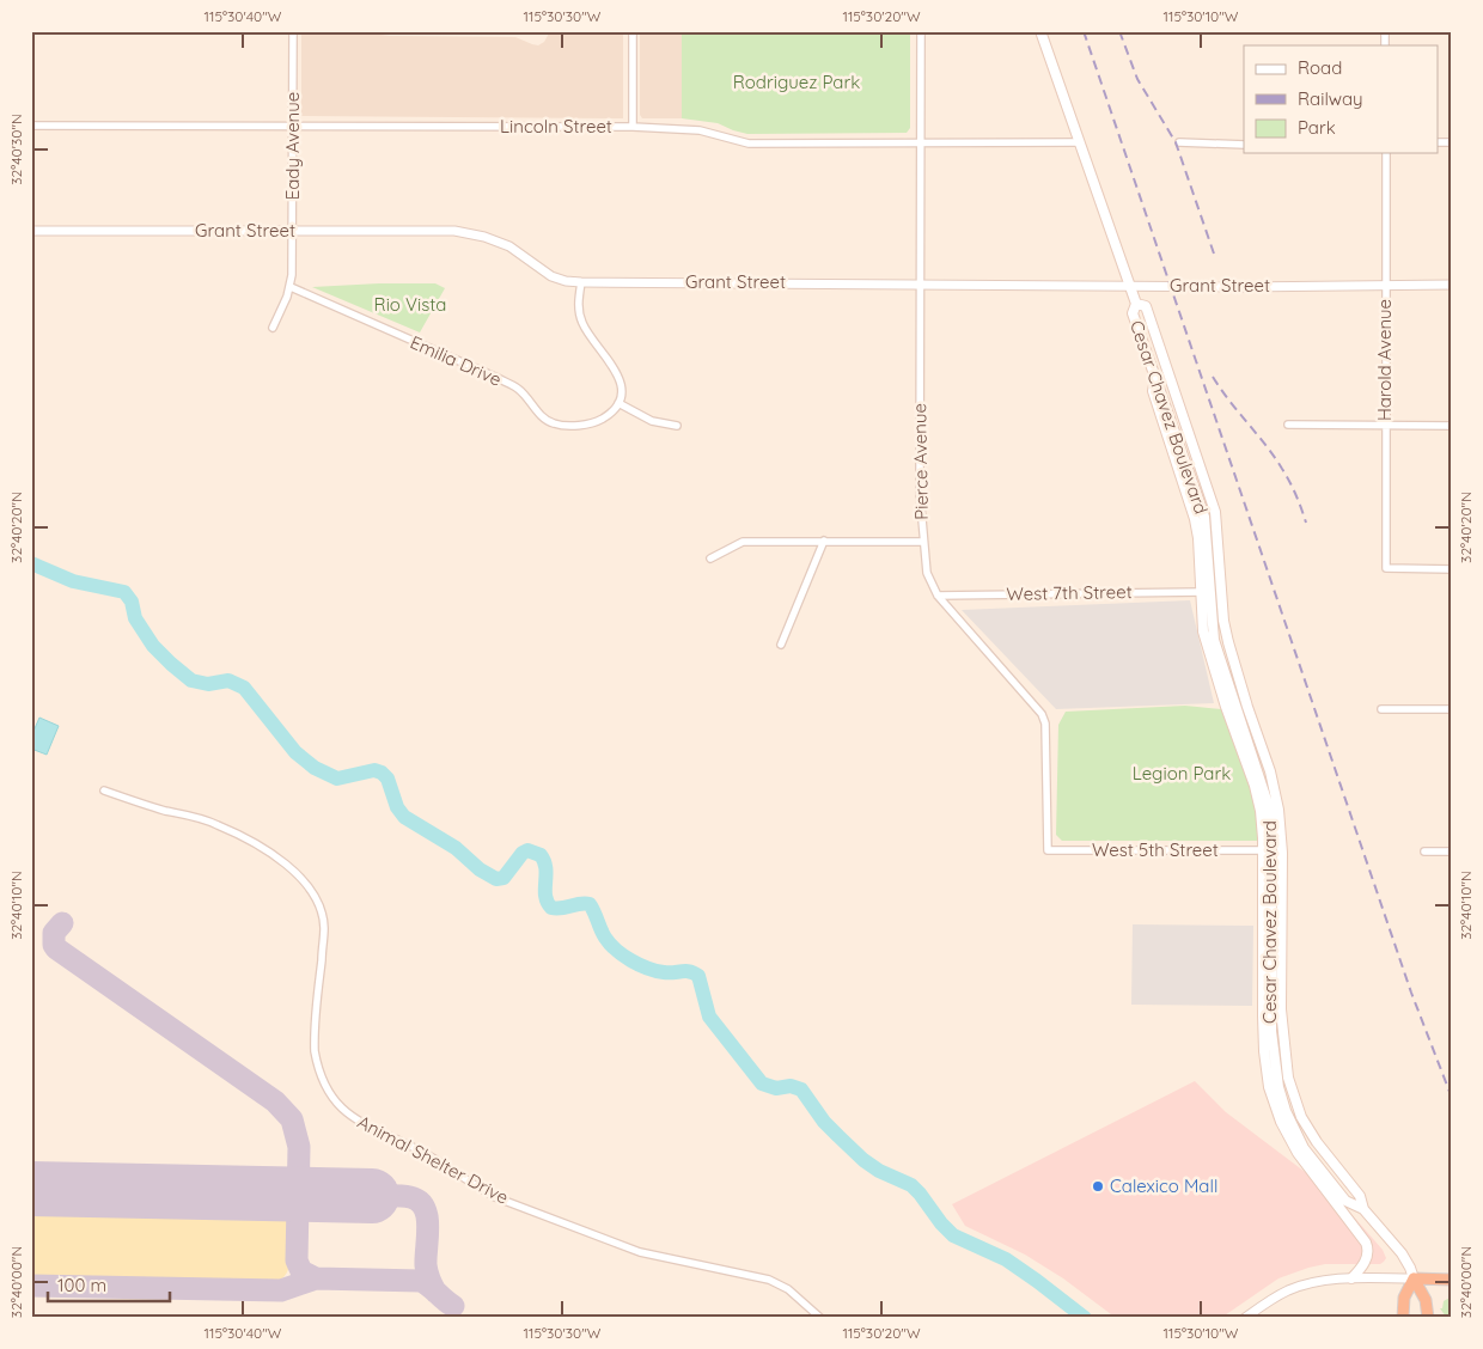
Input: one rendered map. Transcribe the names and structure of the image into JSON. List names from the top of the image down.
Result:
{
  "streets": {
    "highway": ["Cesar Chavez Boulevard"],
    "street": [
      "Lincoln Street",
      "Eady Avenue",
      "Grant Street",
      "Harold Avenue",
      "Emilia Drive",
      "Pierce Avenue",
      "West 7th Street",
      "West 5th Street",
      "Animal Shelter Drive"
    ]
  },
  "crossings": [
    ["Lincoln Street", "Eady Avenue"],
    ["Lincoln Street", "Cesar Chavez Boulevard"],
    ["Lincoln Street", "Pierce Avenue"],
    ["Eady Avenue", "Grant Street"],
    ["Eady Avenue", "Emilia Drive"],
    ["Grant Street", "Harold Avenue"],
    ["Grant Street", "Cesar Chavez Boulevard"],
    ["Grant Street", "Pierce Avenue"],
    ["Pierce Avenue", "West 7th Street"],
    ["Pierce Avenue", "West 5th Street"]
  ],
  "parks": ["Rodriguez Park", "Rio Vista", "Legion Park"],
  "places": ["Calexico Mall"],
  "legend": ["Road", "Railway", "Park"],
  "scale_bar": "100 m",
  "coordinates": [
    "115°30'40\"W",
    "115°30'30\"W",
    "115°30'20\"W",
    "115°30'10\"W",
    "32°40'30\"N",
    "32°40'20\"N",
    "32°40'10\"N",
    "32°40'00\"N"
  ]
}
